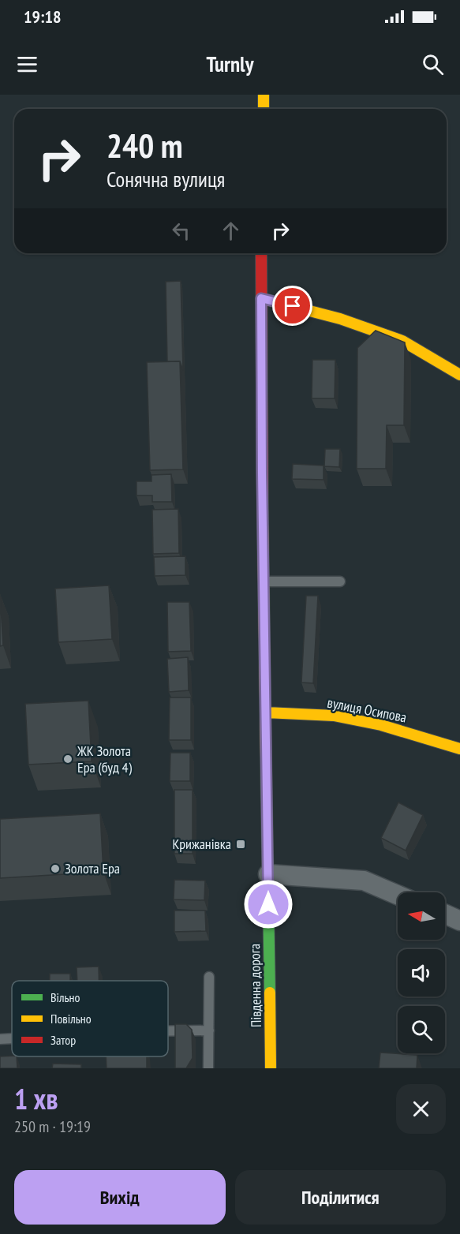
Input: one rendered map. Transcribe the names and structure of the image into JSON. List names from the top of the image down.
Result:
{
  "streets": {
    "main road": ["вулиця Осипова", "Південна дорога"]
  },
  "crossings": [
    ["вулиця Осипова", "Південна дорога"]
  ],
  "places": {
    "other": ["ЖК Золота Ера (буд 4)", "Золота Ера"],
    "transit": ["Крижанiвка"]
  },
  "legend": ["Вільно", "Повільно", "Затор"],
  "north": "left",
  "page": {
    "status": "19:18",
    "header": "Turnly",
    "turn": ["240 m", "Сонячна вулиця"],
    "heading": ["1 хв", "250 m · 19:19"],
    "buttons": ["Вихід", "Поділитися"]
  }
}
